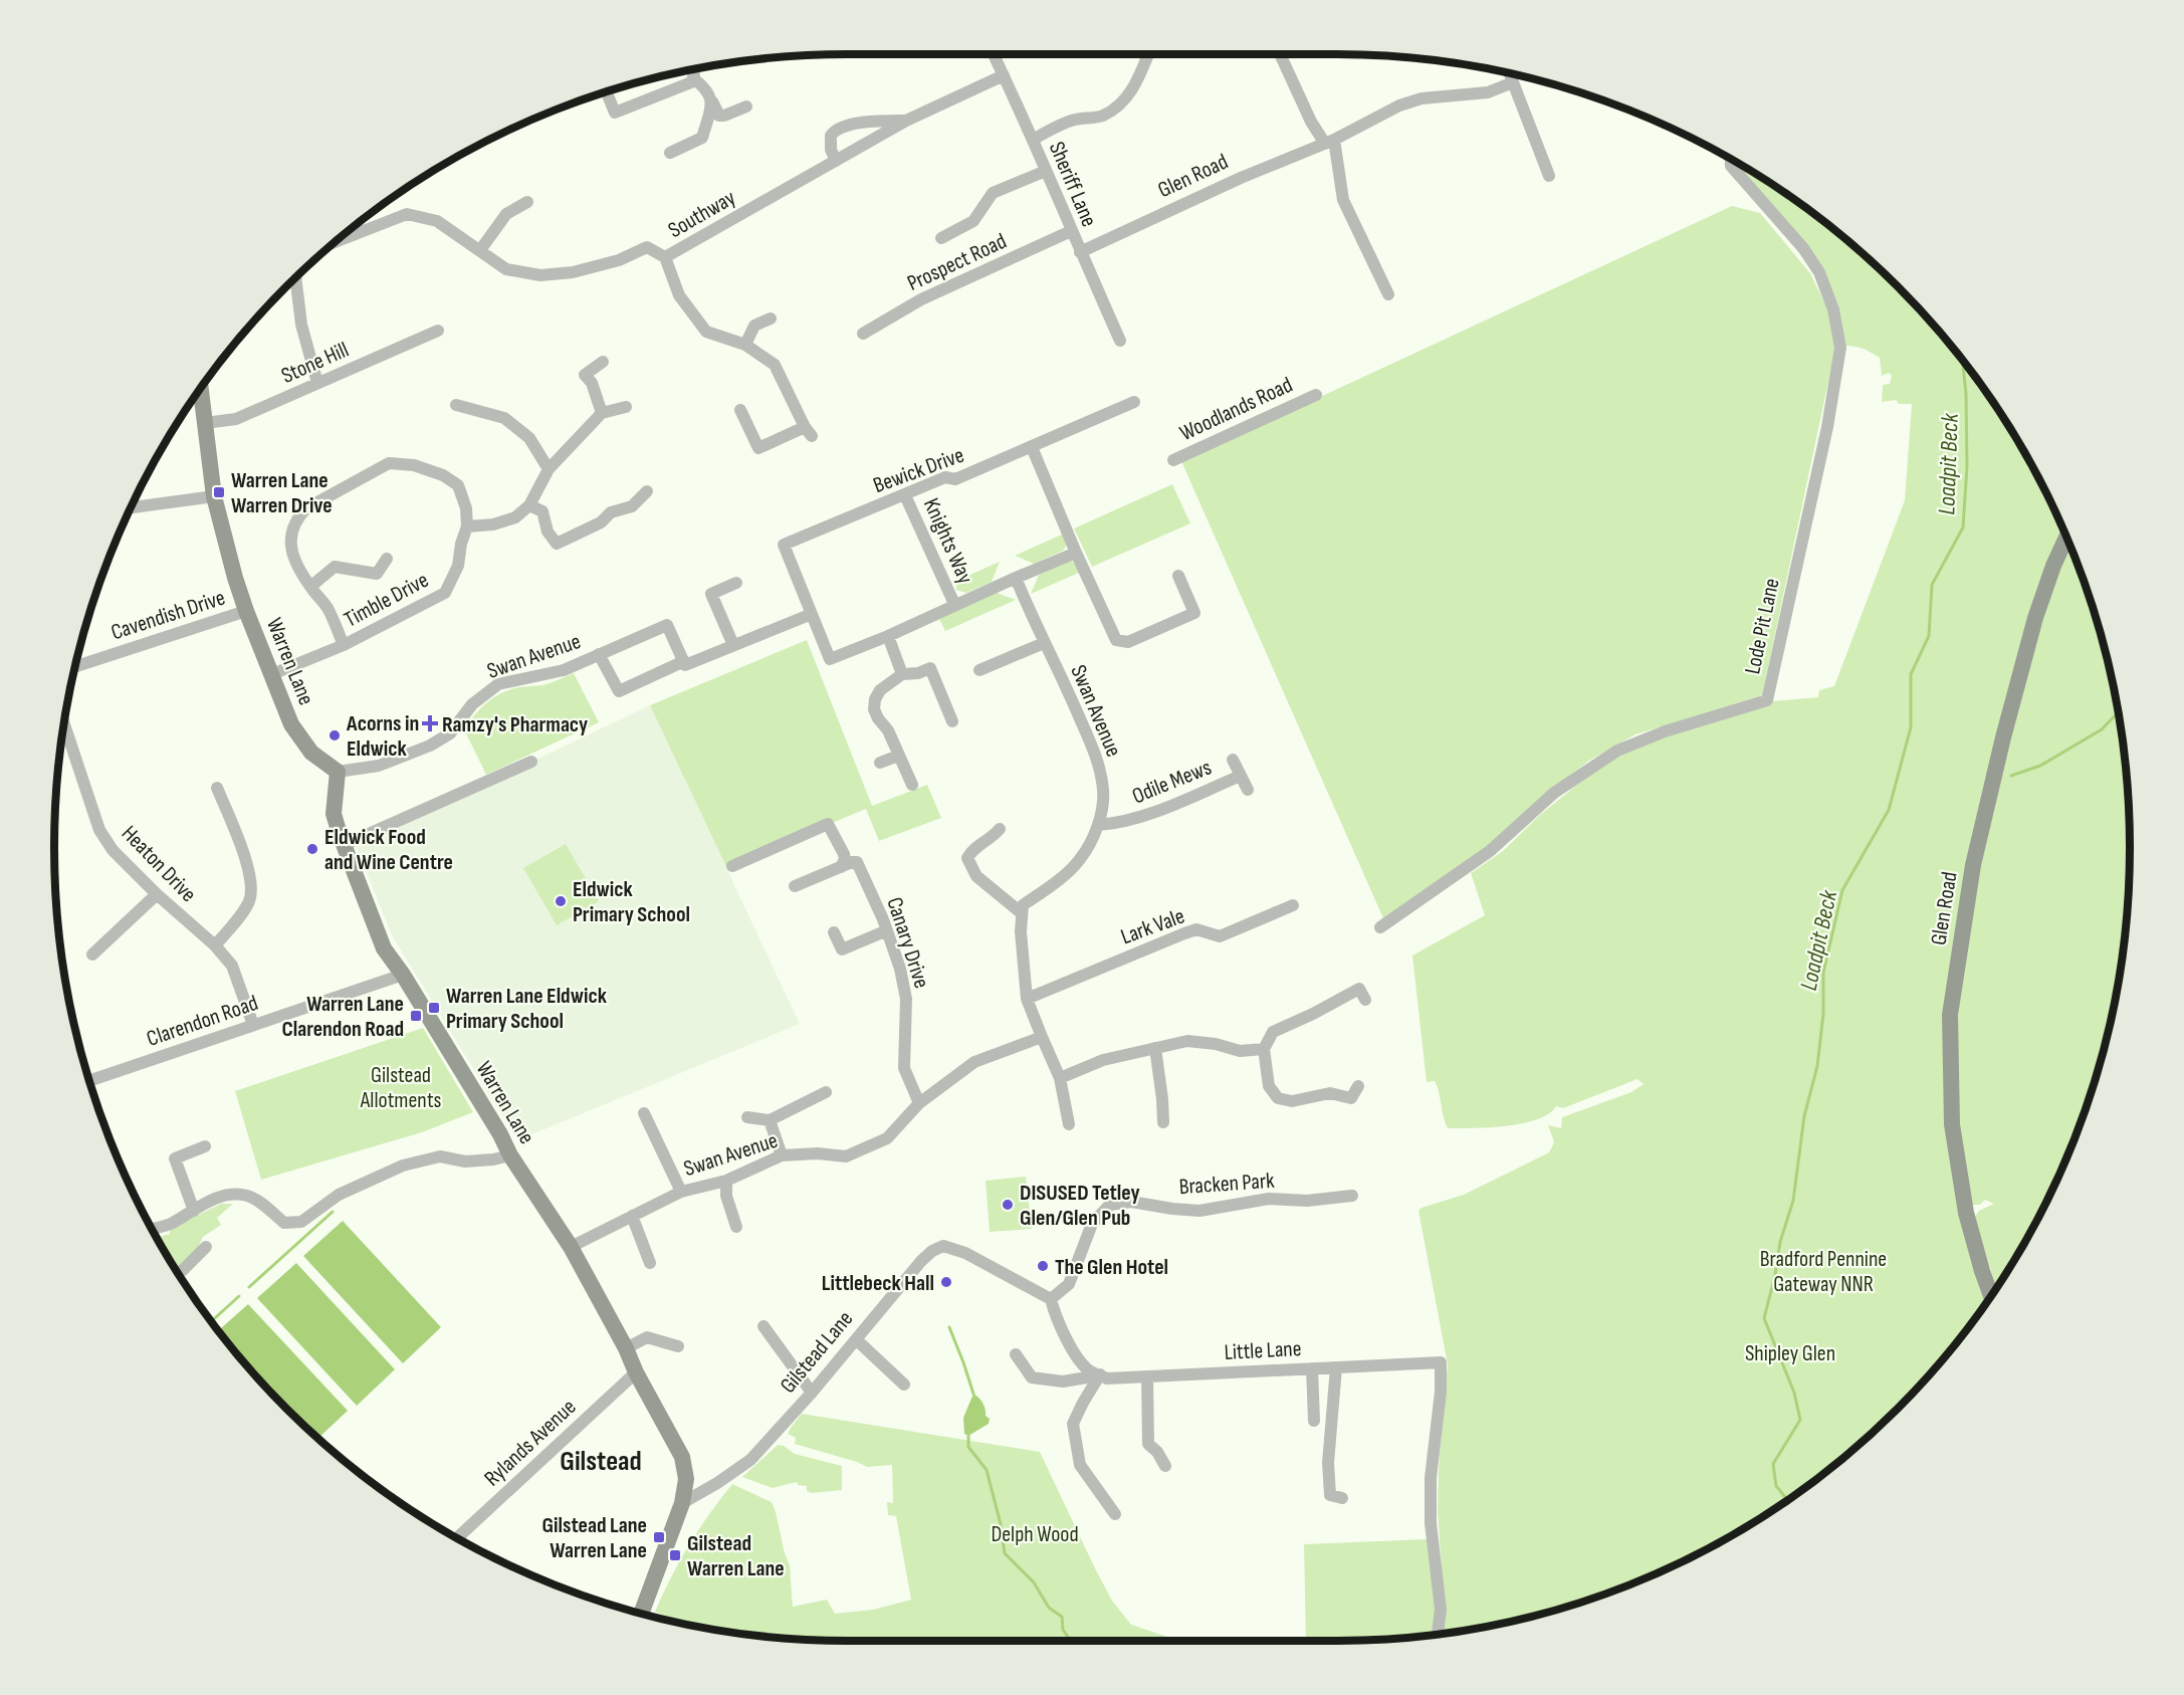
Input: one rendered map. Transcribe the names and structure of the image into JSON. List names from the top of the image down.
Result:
{
  "streets": {
    "street": [
      "Glen Road",
      "Sheriff Lane",
      "Southway",
      "Prospect Road",
      "Stone Hill",
      "Woodlands Road",
      "Bewick Drive",
      "Knights Way",
      "Timble Drive",
      "Cavendish Drive",
      "Lode Pit Lane",
      "Swan Avenue",
      "Warren Lane",
      "Odile Mews",
      "Heaton Drive",
      "Lark Vale",
      "Canary Drive",
      "Clarendon Road",
      "Bracken Park",
      "Little Lane",
      "Gilstead Lane",
      "Rylands Avenue"
    ]
  },
  "crossings": [
    ["Glen Road", "Sheriff Lane"],
    ["Sheriff Lane", "Southway"],
    ["Sheriff Lane", "Prospect Road"],
    ["Stone Hill", "Warren Lane"],
    ["Bewick Drive", "Knights Way"],
    ["Timble Drive", "Warren Lane"],
    ["Cavendish Drive", "Warren Lane"],
    ["Swan Avenue", "Warren Lane"],
    ["Swan Avenue", "Odile Mews"],
    ["Swan Avenue", "Canary Drive"],
    ["Warren Lane", "Clarendon Road"],
    ["Warren Lane", "Gilstead Lane"],
    ["Warren Lane", "Rylands Avenue"],
    ["Heaton Drive", "Clarendon Road"],
    ["Bracken Park", "Gilstead Lane"]
  ],
  "districts": ["Gilstead"],
  "water": ["Loadpit Beck"],
  "parks": [
    "Gilstead Allotments",
    "Bradford Pennine Gateway NNR",
    "Shipley Glen",
    "Delph Wood"
  ],
  "places": {
    "transit": [
      "Warren Lane Warren Drive",
      "Warren Lane Eldwick Primary School",
      "Warren Lane Clarendon Road",
      "Gilstead Lane Warren Lane",
      "Gilstead Warren Lane"
    ],
    "health": ["Ramzy's Pharmacy"],
    "other": [
      "Acorns in Eldwick",
      "Eldwick Food and Wine Centre",
      "Eldwick Primary School",
      "DISUSED Tetley Glen/Glen Pub",
      "The Glen Hotel",
      "Littlebeck Hall"
    ]
  }
}
